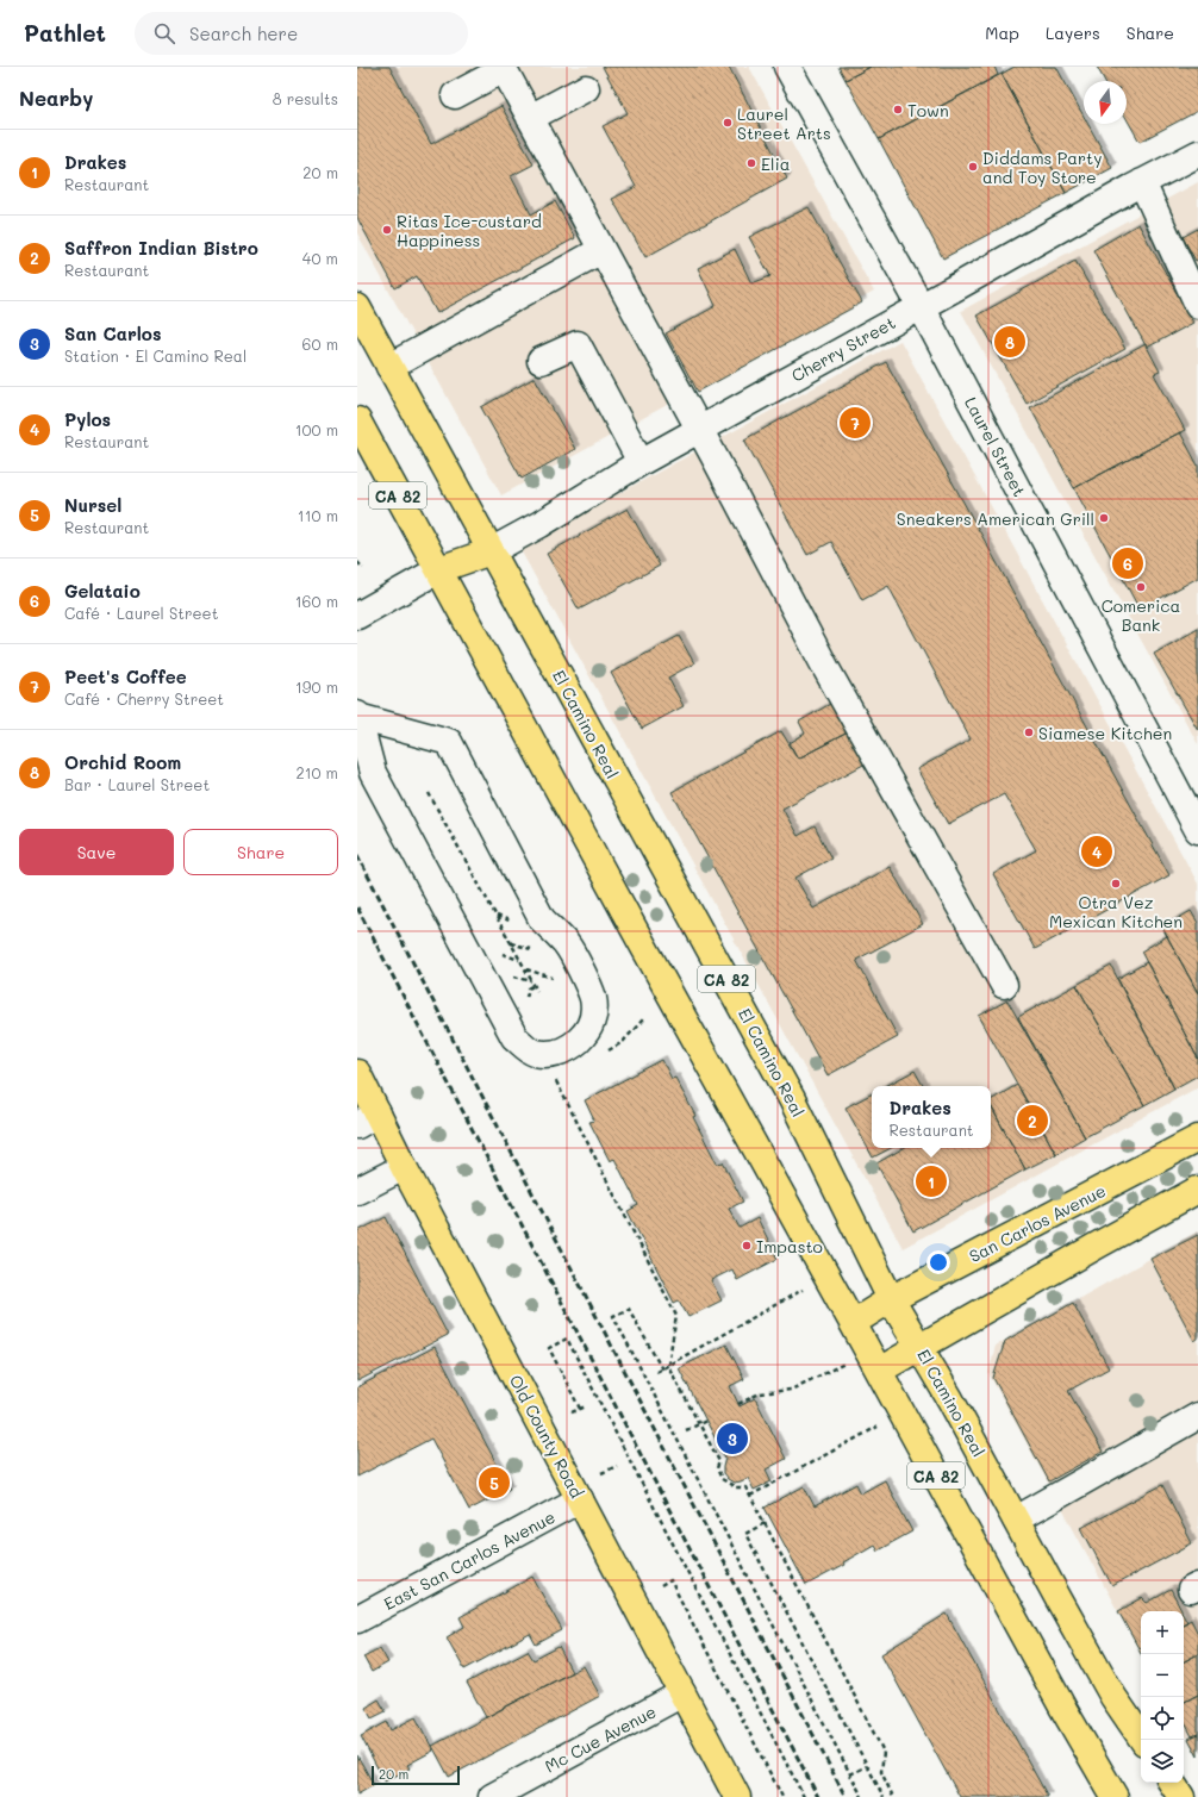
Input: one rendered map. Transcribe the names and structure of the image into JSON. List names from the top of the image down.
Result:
{
  "streets": {
    "main road": [
      "CA 82",
      "El Camino Real",
      "San Carlos Avenue",
      "Old County Road"
    ],
    "street": [
      "Cherry Street",
      "Laurel Street",
      "East San Carlos Avenue",
      "Mc Cue Avenue"
    ]
  },
  "crossings": [
    ["Cherry Street", "Laurel Street"],
    ["Cherry Street", "El Camino Real"],
    ["CA 82", "San Carlos Avenue"],
    ["El Camino Real", "San Carlos Avenue"],
    ["Old County Road", "East San Carlos Avenue"],
    ["Old County Road", "Mc Cue Avenue"]
  ],
  "places": [
    "Town",
    "Laurel Street Arts",
    "Elia",
    "Diddams Party and Toy Store",
    "Ritas Ice-custard Happiness",
    "Sneakers American Grill",
    "Comerica Bank",
    "Siamese Kitchen",
    "Otra Vez Mexican Kitchen",
    "Impasto"
  ],
  "scale_bar": "20 m",
  "north": "bottom",
  "page": {
    "header": "Pathlet",
    "search": "Search here",
    "nav": ["Map", "Layers", "Share"],
    "heading": ["Nearby", "8 results"],
    "list": [
      {
        "mark": "1",
        "name": "Drakes",
        "note": "Restaurant",
        "value": "20 m"
      },
      {
        "mark": "2",
        "name": "Saffron Indian Bistro",
        "note": "Restaurant",
        "value": "40 m"
      },
      {
        "mark": "3",
        "name": "San Carlos",
        "note": "Station · El Camino Real",
        "value": "60 m"
      },
      {
        "mark": "4",
        "name": "Pylos",
        "note": "Restaurant",
        "value": "100 m"
      },
      {
        "mark": "5",
        "name": "Nursel",
        "note": "Restaurant",
        "value": "110 m"
      },
      {
        "mark": "6",
        "name": "Gelataio",
        "note": "Café · Laurel Street",
        "value": "160 m"
      },
      {
        "mark": "7",
        "name": "Peet's Coffee",
        "note": "Café · Cherry Street",
        "value": "190 m"
      },
      {
        "mark": "8",
        "name": "Orchid Room",
        "note": "Bar · Laurel Street",
        "value": "210 m"
      }
    ],
    "pins": [
      "8",
      "7",
      "6",
      "4",
      "2",
      "1",
      "3",
      "5"
    ],
    "buttons": ["Save", "Share"],
    "popup": ["Drakes", "Restaurant"],
    "map_buttons": ["+", "−"],
    "scale": "20 m"
  }
}
